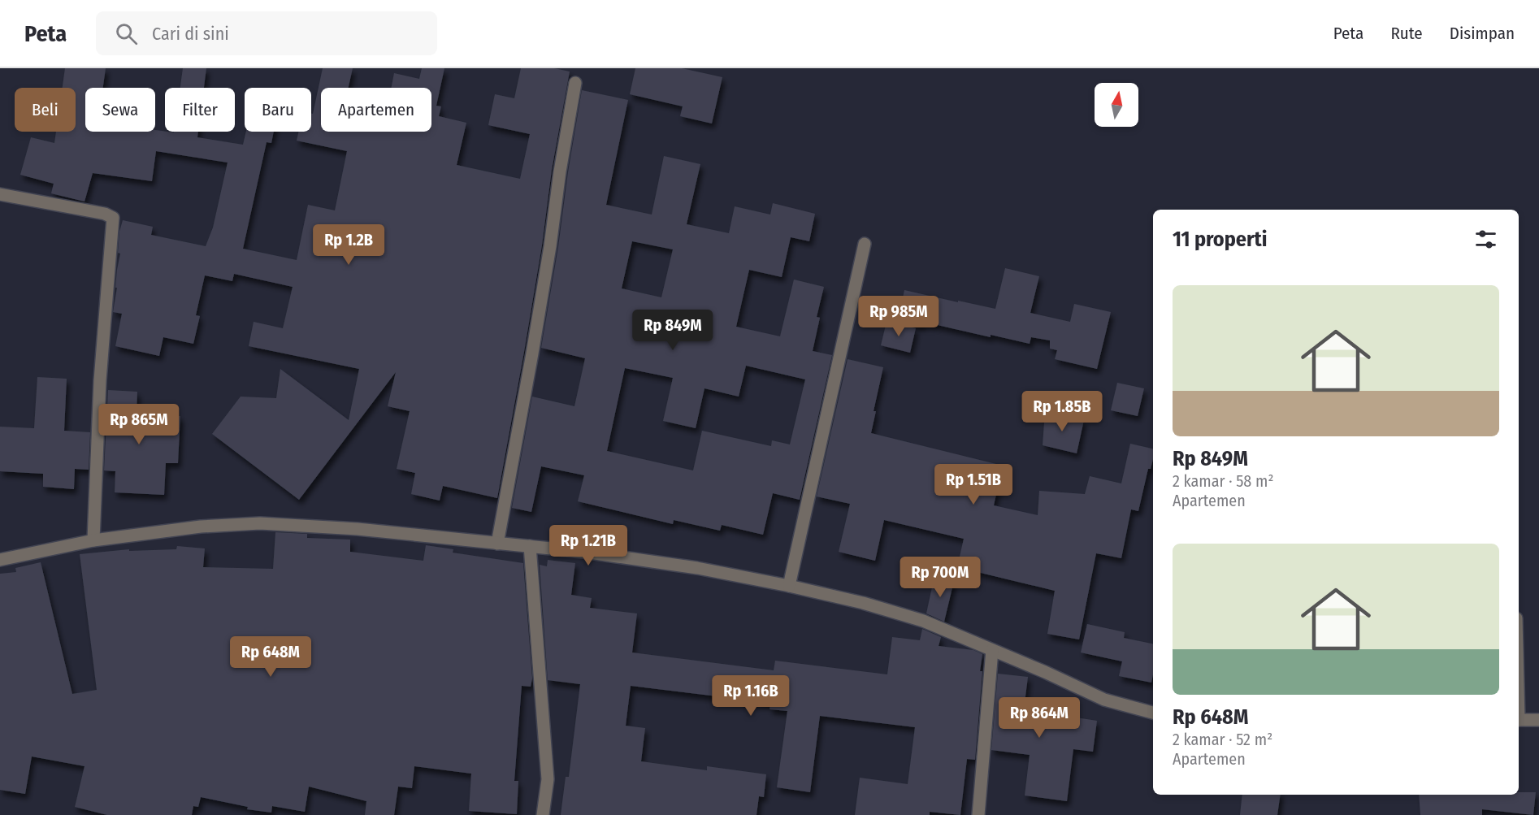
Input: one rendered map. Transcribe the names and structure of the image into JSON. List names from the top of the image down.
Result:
{
  "north": "top",
  "page": {
    "header": "Peta",
    "search": "Cari di sini",
    "nav": ["Peta", "Rute", "Disimpan"],
    "chip": [
      "Beli",
      "Sewa",
      "Filter",
      "Baru",
      "Apartemen"
    ],
    "heading": "11 properti",
    "price": [
      "Rp 1.2B",
      "Rp 985M",
      "Rp 849M",
      "Rp 1.85B",
      "Rp 865M",
      "Rp 1.51B",
      "Rp 1.21B",
      "Rp 700M",
      "Rp 648M",
      "Rp 1.16B",
      "Rp 864M"
    ],
    "list": [
      {
        "name": "Rp 849M",
        "note": "2 kamar · 58 m² · Apartemen"
      },
      {
        "name": "Rp 648M",
        "note": "2 kamar · 52 m² · Apartemen"
      }
    ]
  }
}
